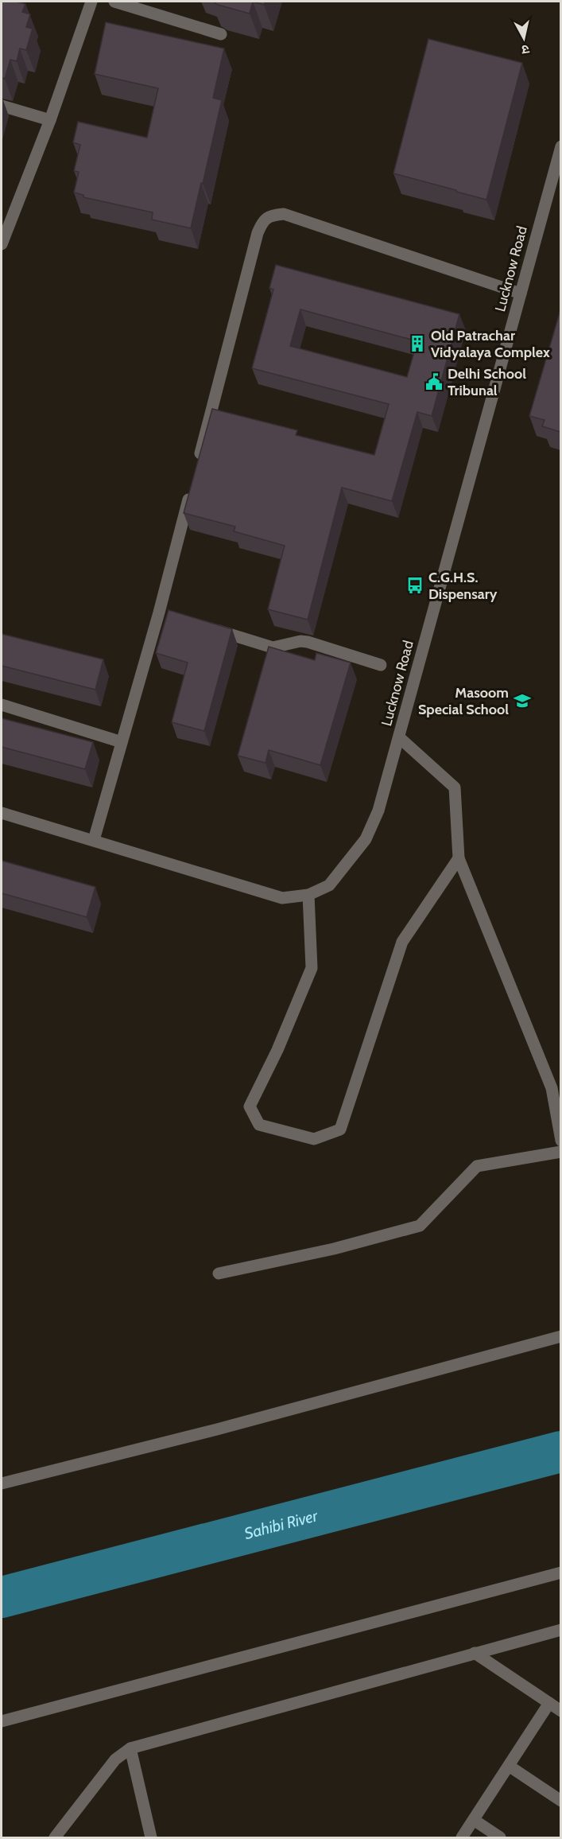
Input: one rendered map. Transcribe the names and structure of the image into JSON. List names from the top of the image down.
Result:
{
  "streets": {
    "street": ["Lucknow Road"]
  },
  "water": ["Sahibi River"],
  "places": {
    "building": ["Old Patrachar Vidyalaya Complex"],
    "public building": ["Delhi School Tribunal"],
    "bus stop": ["C.G.H.S. Dispensary"],
    "school or university": ["Masoom Special School"]
  },
  "north": "bottom"
}
